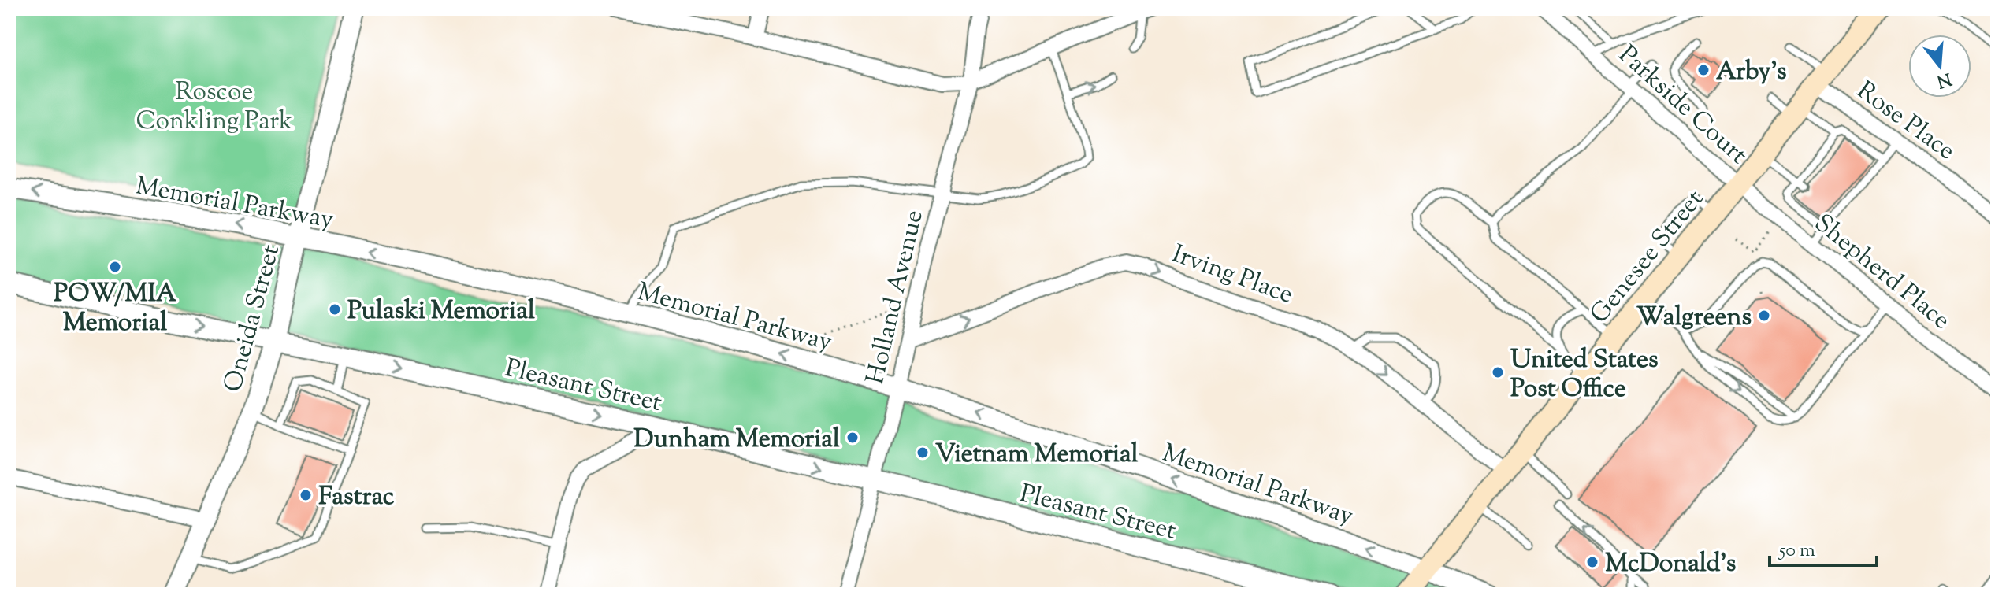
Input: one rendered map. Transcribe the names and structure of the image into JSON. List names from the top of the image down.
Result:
{
  "streets": {
    "main road": ["Genesee Street"],
    "street": [
      "Parkside Court",
      "Rose Place",
      "Memorial Parkway",
      "Shepherd Place",
      "Irving Place",
      "Holland Avenue",
      "Oneida Street",
      "Pleasant Street"
    ]
  },
  "crossings": [
    ["Parkside Court", "Genesee Street"],
    ["Parkside Court", "Shepherd Place"],
    ["Rose Place", "Genesee Street"],
    ["Memorial Parkway", "Genesee Street"],
    ["Memorial Parkway", "Holland Avenue"],
    ["Memorial Parkway", "Oneida Street"],
    ["Genesee Street", "Shepherd Place"],
    ["Genesee Street", "Irving Place"],
    ["Irving Place", "Holland Avenue"],
    ["Holland Avenue", "Pleasant Street"],
    ["Oneida Street", "Pleasant Street"]
  ],
  "one_way": ["Memorial Parkway", "Irving Place", "Pleasant Street"],
  "parks": ["Roscoe Conkling Park"],
  "places": [
    "Arby's",
    "POW/MIA Memorial",
    "Pulaski Memorial",
    "Walgreens",
    "United States Post Office",
    "Dunham Memorial",
    "Vietnam Memorial",
    "Fastrac",
    "McDonald's"
  ],
  "scale_bar": "50 m",
  "north": "bottom"
}
